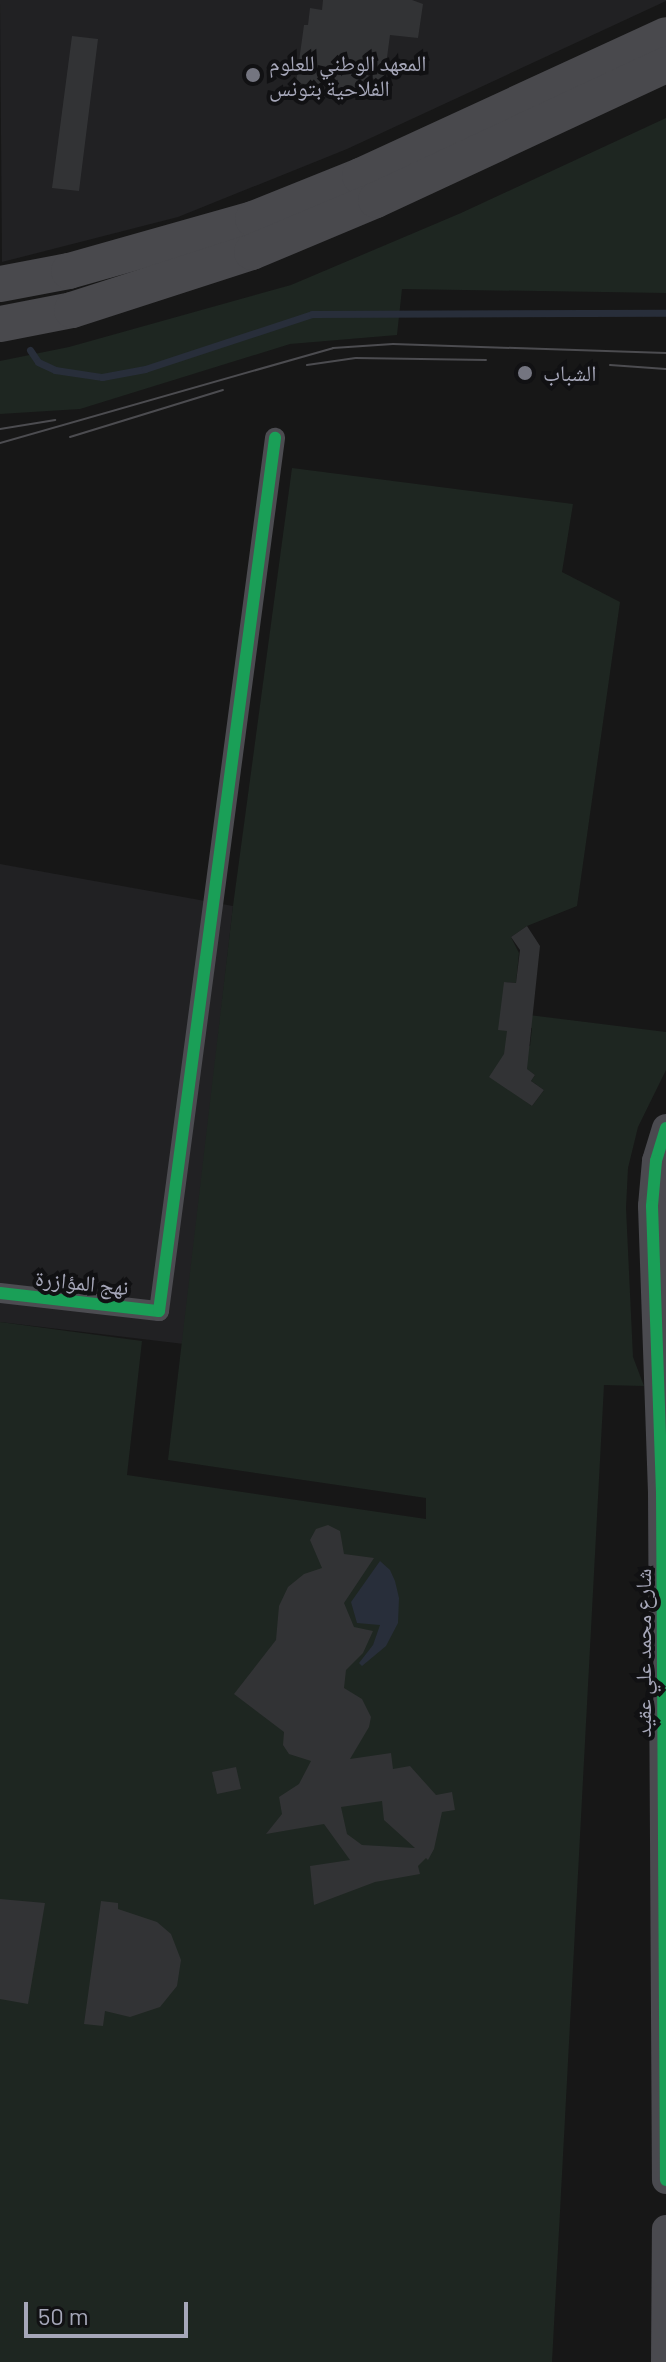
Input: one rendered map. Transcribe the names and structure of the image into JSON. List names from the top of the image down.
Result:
{
  "streets": {
    "street": ["نهج المؤازرة", "شارع محمد علي عقيد"]
  },
  "places": ["المعهد الوطني للعلوم الفلاحية بتونس", "الشباب"],
  "scale_bar": "50 m"
}
